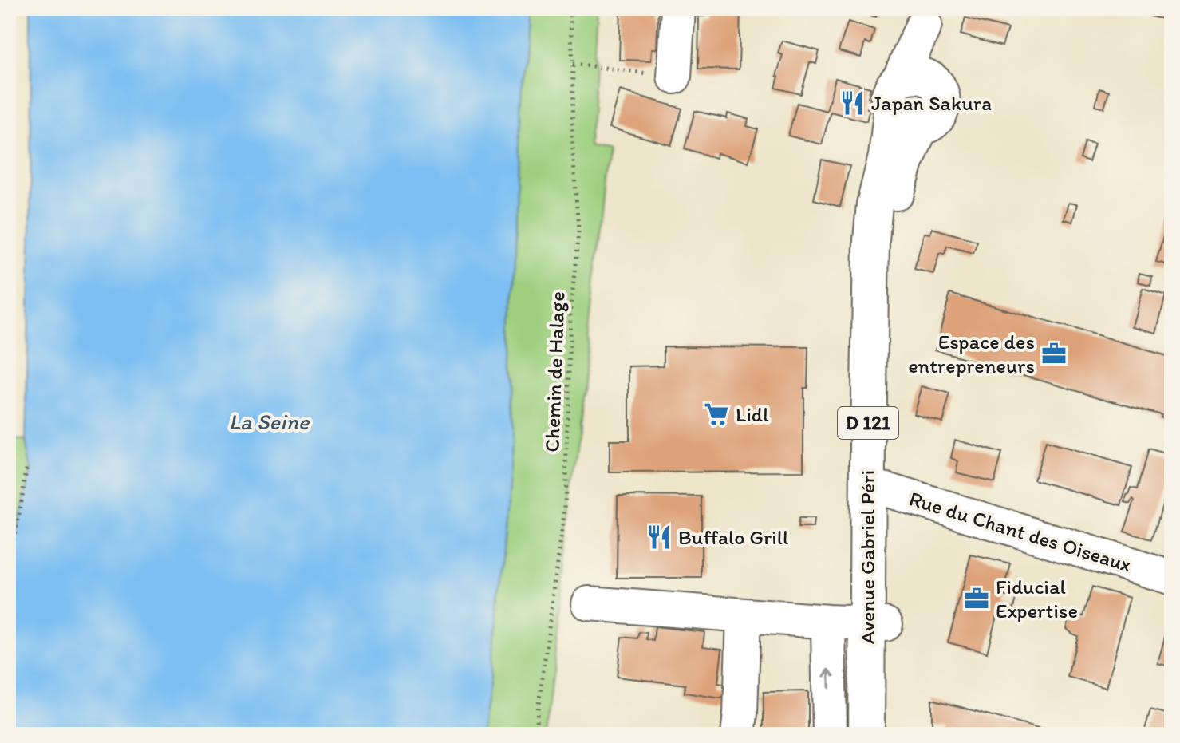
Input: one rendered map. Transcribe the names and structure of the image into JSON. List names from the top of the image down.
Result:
{
  "streets": {
    "main road": ["D 121", "Avenue Gabriel Péri"],
    "street": ["Rue du Chant des Oiseaux"],
    "path": ["Chemin de Halage"]
  },
  "crossings": [
    ["Rue du Chant des Oiseaux", "Avenue Gabriel Péri"]
  ],
  "water": ["La Seine"],
  "places": {
    "restaurant": ["Japan Sakura", "Buffalo Grill"],
    "office": ["Espace des entrepreneurs", "Fiducial Expertise"],
    "supermarket": ["Lidl"]
  }
}
